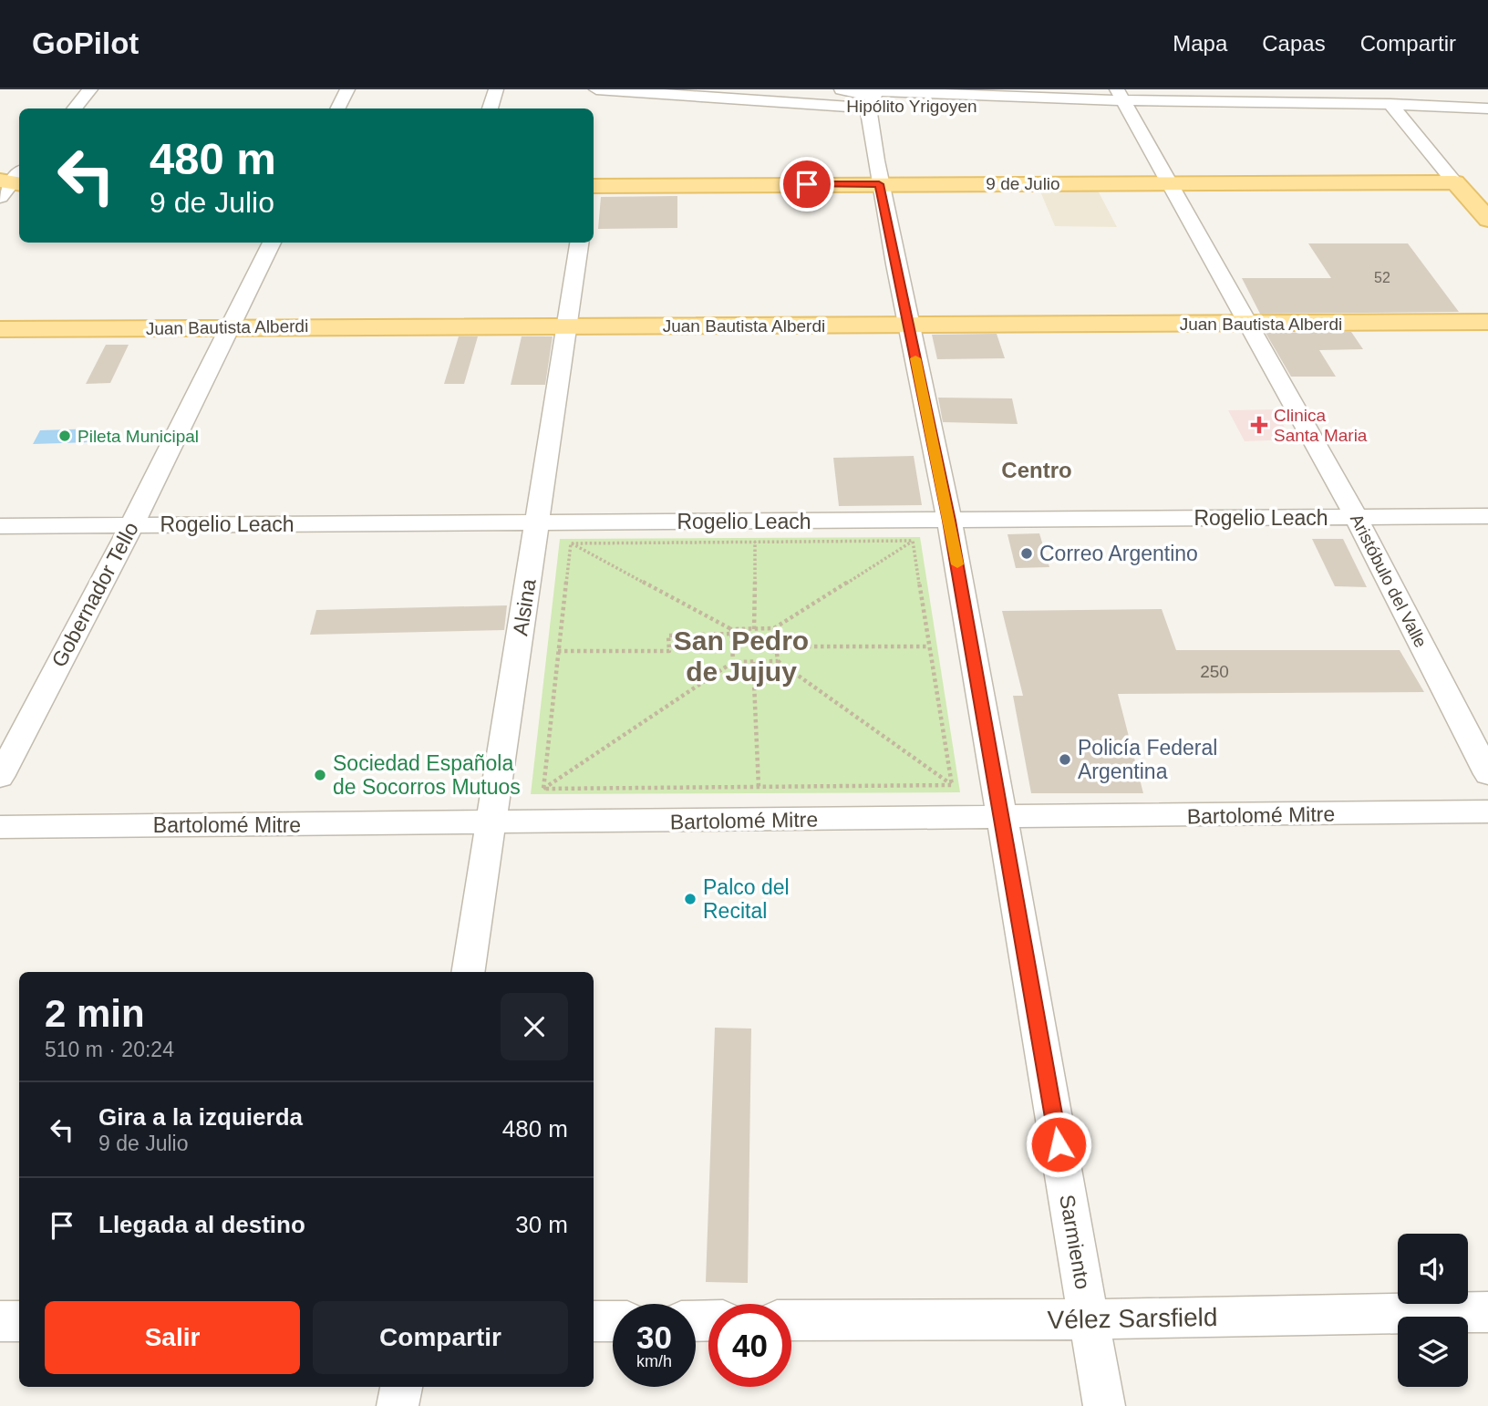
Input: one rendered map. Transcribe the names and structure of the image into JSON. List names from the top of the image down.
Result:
{
  "streets": {
    "main road": ["9 de Julio", "Juan Bautista Alberdi"],
    "street": [
      "Hipólito Yrigoyen",
      "Rogelio Leach",
      "Aristóbulo del Valle",
      "Gobernador Tello",
      "Alsina",
      "Bartolomé Mitre",
      "Sarmiento",
      "Vélez Sarsfield"
    ]
  },
  "crossings": [
    ["Hipólito Yrigoyen", "Aristóbulo del Valle"],
    ["Hipólito Yrigoyen", "Sarmiento"],
    ["9 de Julio", "Aristóbulo del Valle"],
    ["9 de Julio", "Sarmiento"],
    ["Juan Bautista Alberdi", "Aristóbulo del Valle"],
    ["Juan Bautista Alberdi", "Gobernador Tello"],
    ["Juan Bautista Alberdi", "Alsina"],
    ["Juan Bautista Alberdi", "Sarmiento"],
    ["Rogelio Leach", "Aristóbulo del Valle"],
    ["Rogelio Leach", "Gobernador Tello"],
    ["Rogelio Leach", "Alsina"],
    ["Rogelio Leach", "Sarmiento"],
    ["Alsina", "Bartolomé Mitre"],
    ["Bartolomé Mitre", "Sarmiento"],
    ["Sarmiento", "Vélez Sarsfield"]
  ],
  "districts": ["Centro", "San Pedro de Jujuy"],
  "places": {
    "health": ["Clinica Santa Maria"],
    "other": [
      "Pileta Municipal",
      "Correo Argentino",
      "Policía Federal Argentina",
      "Sociedad Española de Socorros Mutuos",
      "Palco del Recital"
    ]
  },
  "house_numbers": ["52", "250"],
  "page": {
    "header": "GoPilot",
    "nav": ["Mapa", "Capas", "Compartir"],
    "turn": ["480 m", "9 de Julio"],
    "heading": ["2 min", "510 m · 20:24"],
    "list": [
      {
        "name": "Gira a la izquierda",
        "note": "9 de Julio",
        "value": "480 m"
      },
      {
        "name": "Llegada al destino",
        "value": "30 m"
      }
    ],
    "buttons": ["Salir", "Compartir"],
    "speed": "30 km/h",
    "limit": "40"
  }
}
